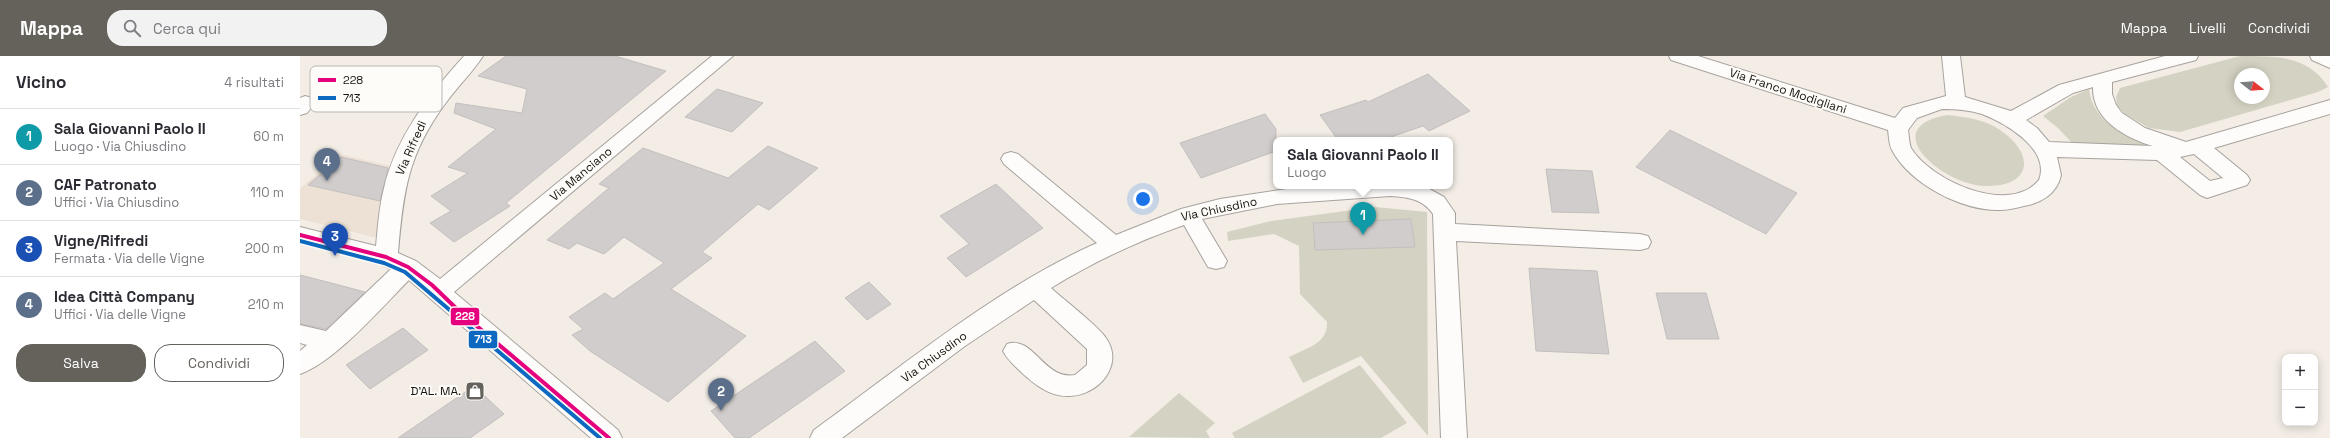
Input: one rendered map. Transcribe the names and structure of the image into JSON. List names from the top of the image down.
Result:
{
  "streets": {
    "street": [
      "Via Franco Modigliani",
      "Via Rifredi",
      "Via Manciano",
      "Via Chiusdino"
    ]
  },
  "places": {
    "shop": ["D'AL. MA."]
  },
  "lines": ["transit line 228", "transit line 713"],
  "legend": ["228", "713"],
  "north": "right",
  "page": {
    "header": "Mappa",
    "search": "Cerca qui",
    "nav": ["Mappa", "Livelli", "Condividi"],
    "heading": ["Vicino", "4 risultati"],
    "list": [
      {
        "mark": "1",
        "name": "Sala Giovanni Paolo II",
        "note": "Luogo · Via Chiusdino",
        "value": "60 m"
      },
      {
        "mark": "2",
        "name": "CAF Patronato",
        "note": "Uffici · Via Chiusdino",
        "value": "110 m"
      },
      {
        "mark": "3",
        "name": "Vigne/Rifredi",
        "note": "Fermata · Via delle Vigne",
        "value": "200 m"
      },
      {
        "mark": "4",
        "name": "Idea Città Company",
        "note": "Uffici · Via delle Vigne",
        "value": "210 m"
      }
    ],
    "popup": ["Sala Giovanni Paolo II", "Luogo"],
    "pins": [
      "4",
      "1",
      "3",
      "2"
    ],
    "buttons": ["Salva", "Condividi"],
    "map_buttons": ["+", "−"]
  }
}
